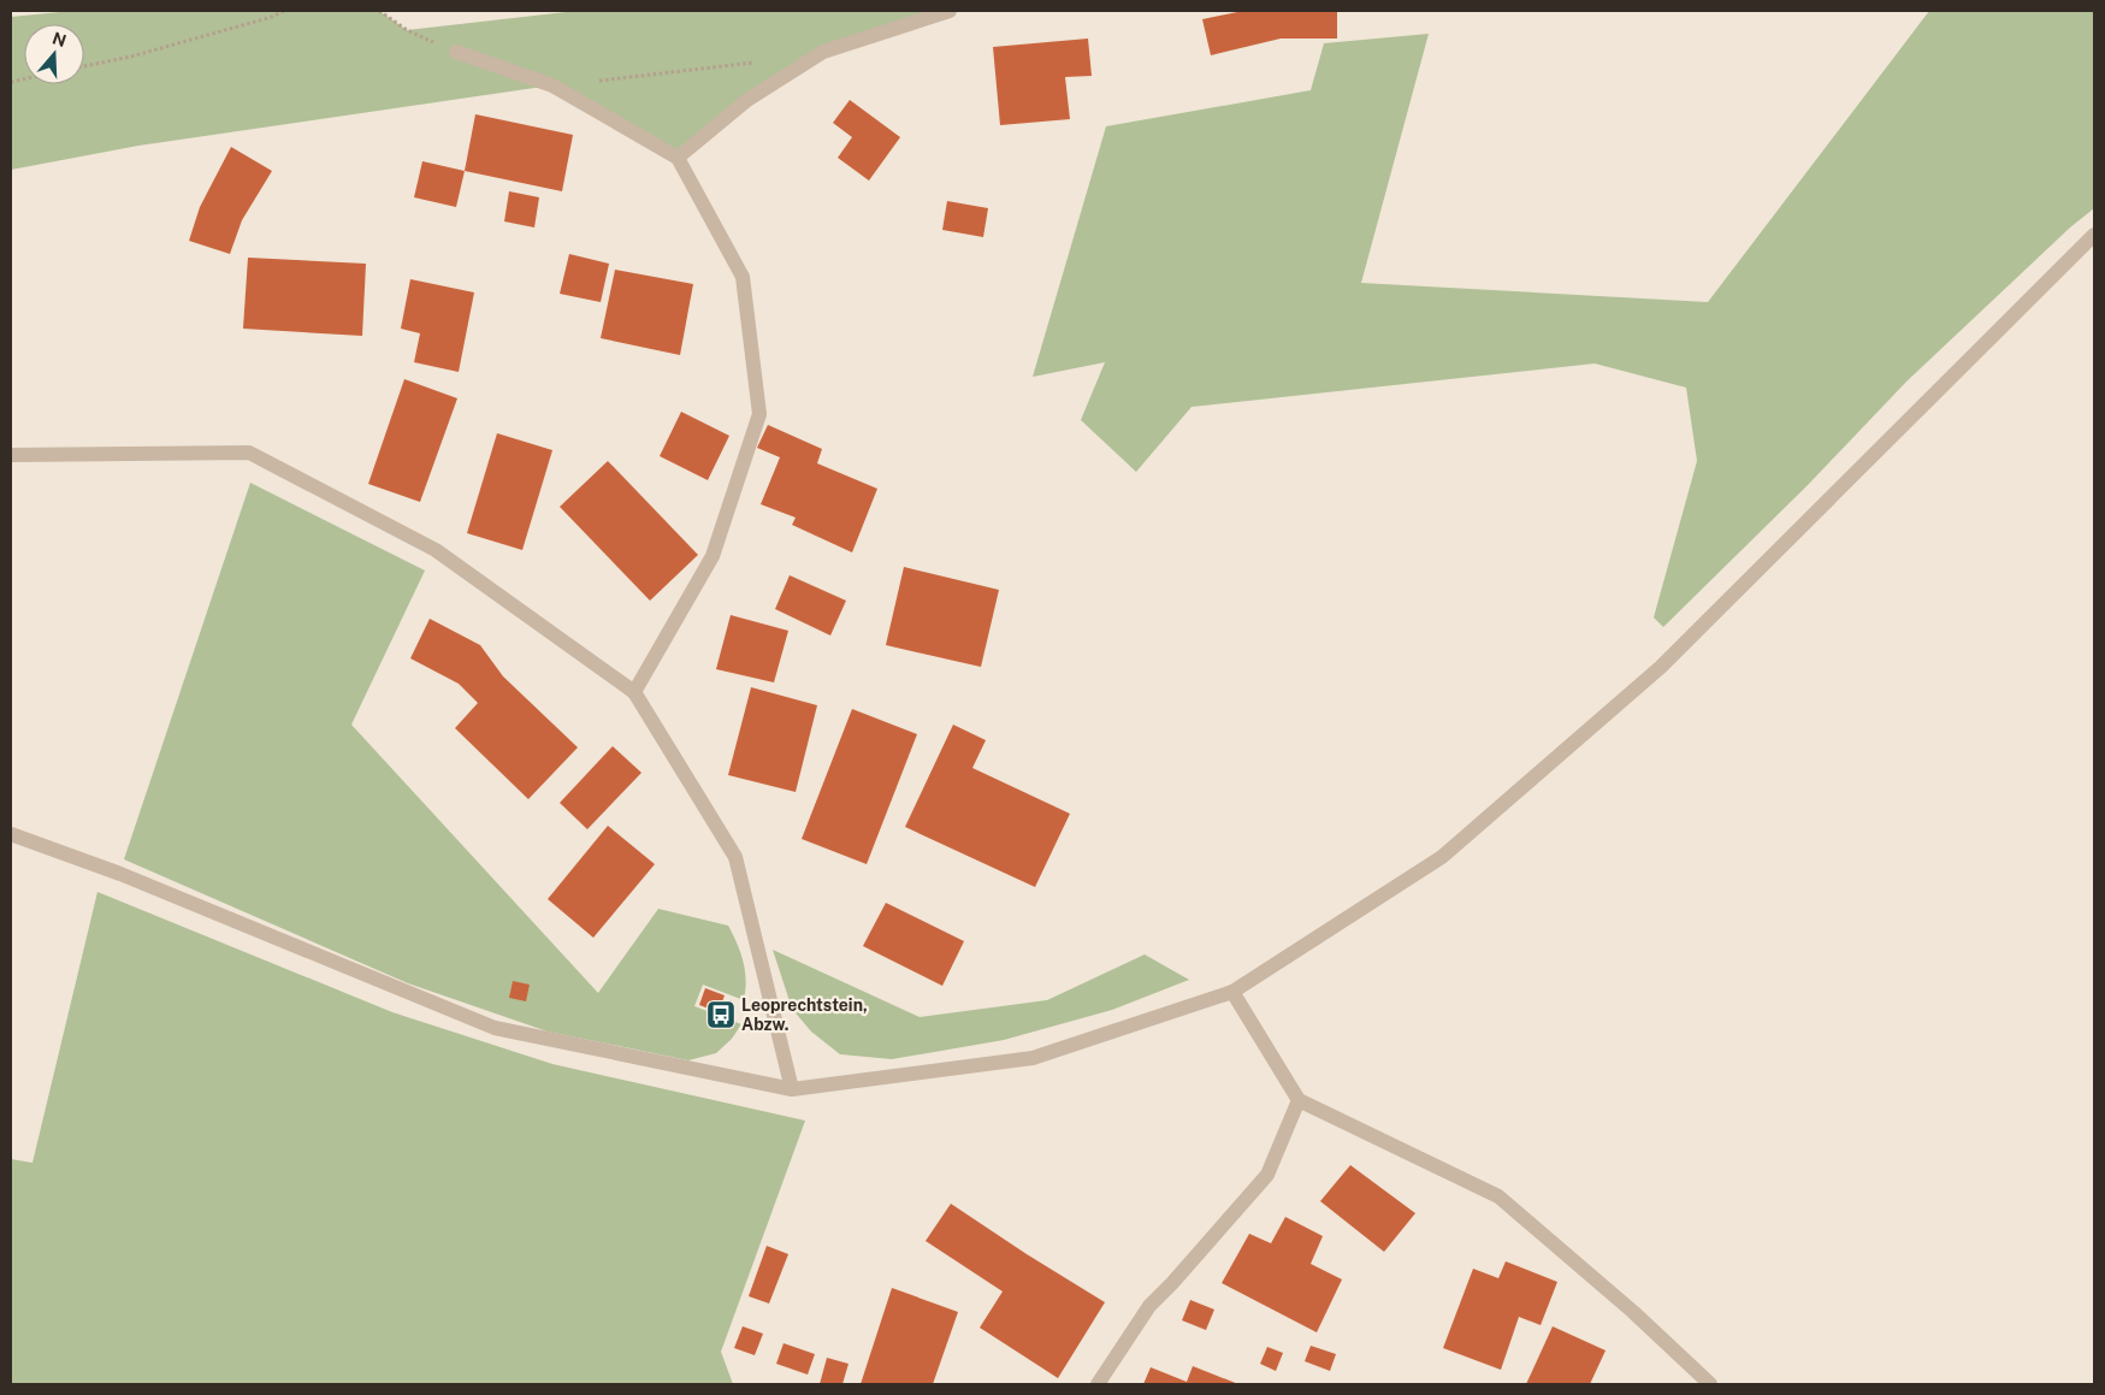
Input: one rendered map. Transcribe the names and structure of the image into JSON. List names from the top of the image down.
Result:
{
  "places": {
    "bus stop": ["Leoprechtstein, Abzw."]
  },
  "north": "top"
}
